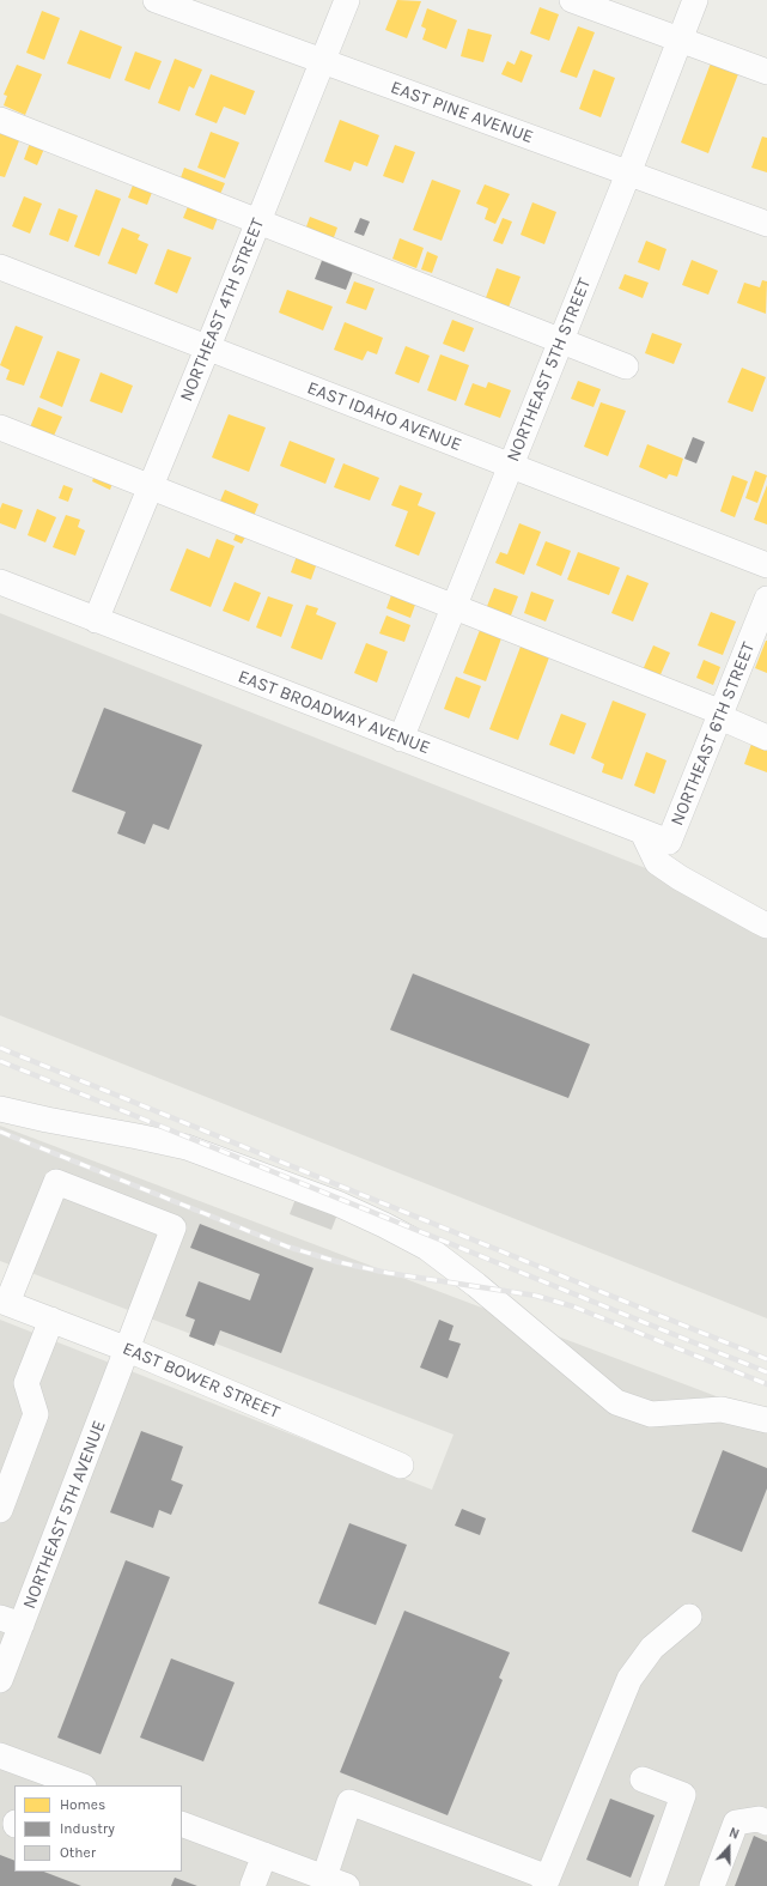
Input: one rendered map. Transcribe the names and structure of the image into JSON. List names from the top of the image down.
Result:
{
  "streets": {
    "street": [
      "EAST PINE AVENUE",
      "NORTHEAST 4TH STREET",
      "NORTHEAST 5TH STREET",
      "EAST IDAHO AVENUE",
      "EAST BROADWAY AVENUE",
      "NORTHEAST 6TH STREET",
      "EAST BOWER STREET",
      "NORTHEAST 5TH AVENUE"
    ]
  },
  "crossings": [
    ["EAST PINE AVENUE", "NORTHEAST 4TH STREET"],
    ["EAST PINE AVENUE", "NORTHEAST 5TH STREET"],
    ["NORTHEAST 4TH STREET", "EAST IDAHO AVENUE"],
    ["NORTHEAST 4TH STREET", "EAST BROADWAY AVENUE"],
    ["NORTHEAST 5TH STREET", "EAST IDAHO AVENUE"],
    ["NORTHEAST 5TH STREET", "EAST BROADWAY AVENUE"],
    ["EAST BROADWAY AVENUE", "NORTHEAST 6TH STREET"],
    ["EAST BOWER STREET", "NORTHEAST 5TH AVENUE"]
  ],
  "legend": ["Homes", "Industry", "Other"],
  "north": "top"
}
